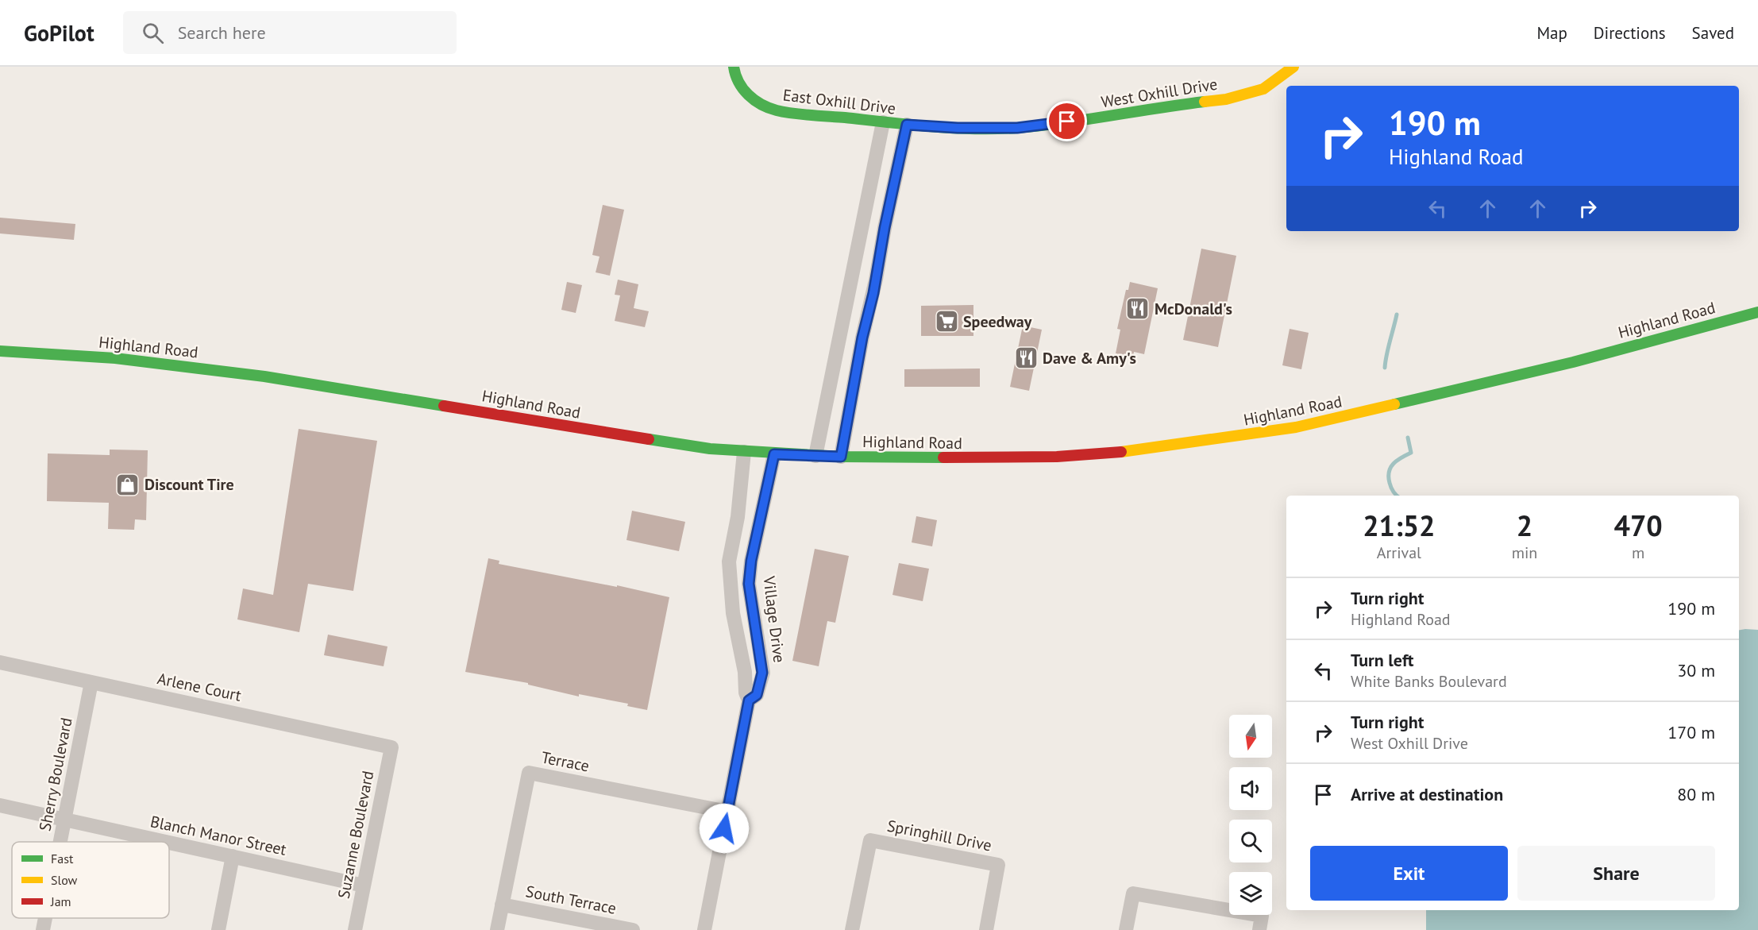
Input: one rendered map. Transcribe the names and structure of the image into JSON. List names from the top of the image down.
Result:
{
  "streets": {
    "main road": ["West Oxhill Drive", "East Oxhill Drive", "Highland Road"],
    "street": [
      "Village Drive",
      "Arlene Court",
      "Terrace",
      "Sherry Boulevard",
      "Suzanne Boulevard",
      "Blanch Manor Street",
      "Springhill Drive",
      "South Terrace"
    ]
  },
  "crossings": [
    ["West Oxhill Drive", "East Oxhill Drive"],
    ["Highland Road", "Village Drive"],
    ["Village Drive", "Terrace"],
    ["Arlene Court", "Sherry Boulevard"],
    ["Arlene Court", "Suzanne Boulevard"],
    ["Terrace", "South Terrace"],
    ["Sherry Boulevard", "Blanch Manor Street"],
    ["Suzanne Boulevard", "Blanch Manor Street"]
  ],
  "places": {
    "restaurant": ["McDonald's", "Dave & Amy's"],
    "supermarket": ["Speedway"],
    "shop": ["Discount Tire"]
  },
  "legend": ["Fast", "Slow", "Jam"],
  "north": "bottom",
  "page": {
    "header": "GoPilot",
    "search": "Search here",
    "nav": ["Map", "Directions", "Saved"],
    "turn": ["190 m", "Highland Road"],
    "eta": [
      "21:52",
      "Arrival",
      "2",
      "min",
      "470",
      "m"
    ],
    "list": [
      {
        "name": "Turn right",
        "note": "Highland Road",
        "value": "190 m"
      },
      {
        "name": "Turn left",
        "note": "White Banks Boulevard",
        "value": "30 m"
      },
      {
        "name": "Turn right",
        "note": "West Oxhill Drive",
        "value": "170 m"
      },
      {
        "name": "Arrive at destination",
        "value": "80 m"
      }
    ],
    "buttons": ["Exit", "Share"]
  }
}
